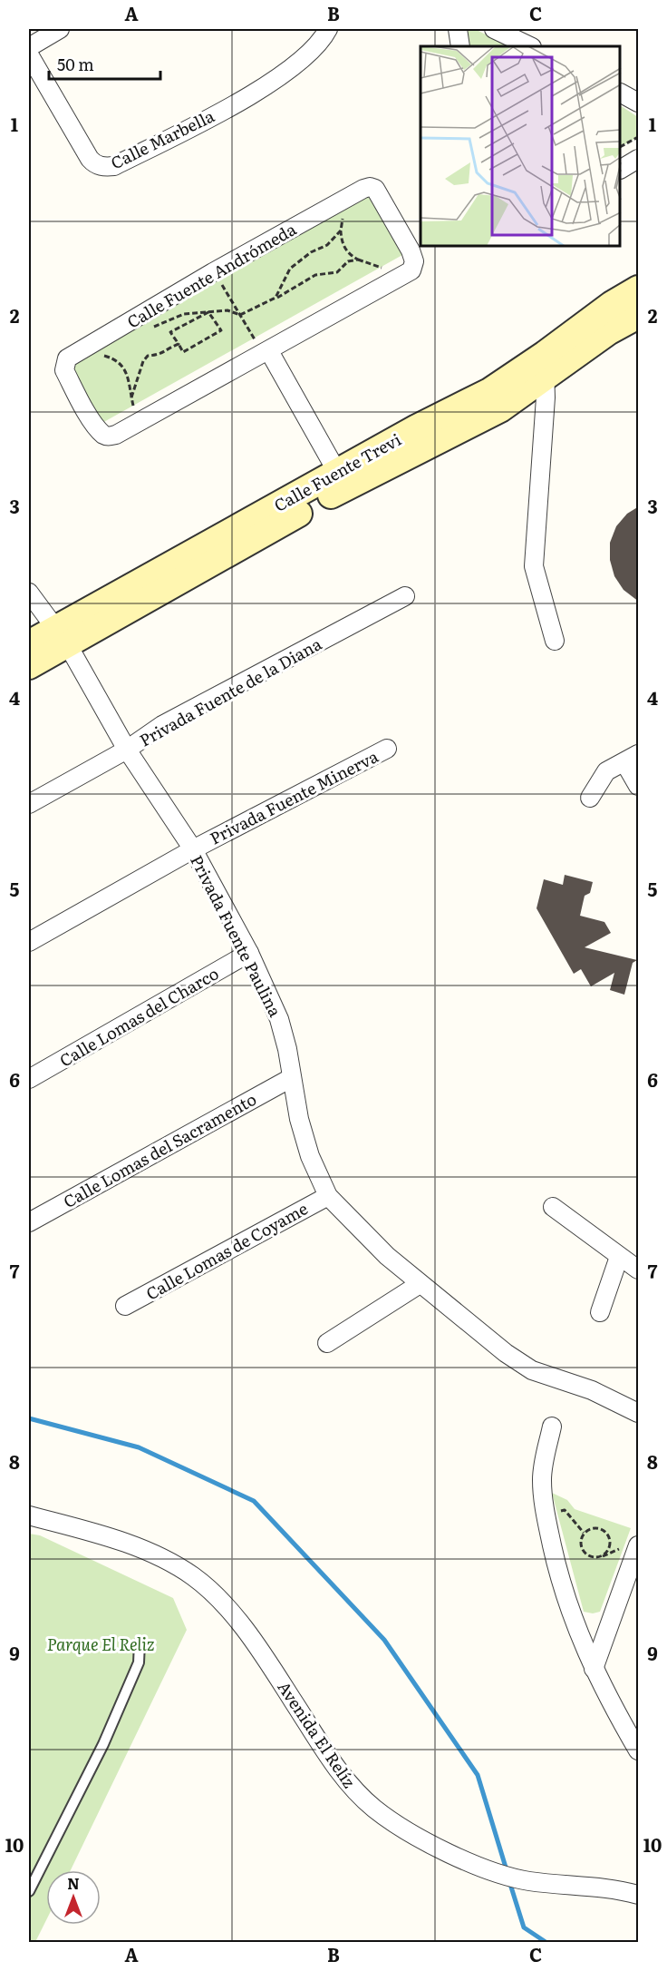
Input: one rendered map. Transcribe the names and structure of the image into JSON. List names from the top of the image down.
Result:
{
  "streets": {
    "street": [
      "Calle Marbella",
      "Calle Fuente Andrómeda",
      "Calle Fuente Trevi",
      "Privada Fuente de la Diana",
      "Privada Fuente Minerva",
      "Privada Fuente Paulina",
      "Calle Lomas del Charco",
      "Calle Lomas del Sacramento",
      "Calle Lomas de Coyame",
      "Avenida El Relíz"
    ]
  },
  "crossings": [
    ["Calle Fuente Trevi", "Privada Fuente Paulina"],
    ["Privada Fuente de la Diana", "Privada Fuente Paulina"],
    ["Privada Fuente Minerva", "Privada Fuente Paulina"],
    ["Privada Fuente Paulina", "Calle Lomas del Charco"],
    ["Privada Fuente Paulina", "Calle Lomas del Sacramento"],
    ["Privada Fuente Paulina", "Calle Lomas de Coyame"]
  ],
  "parks": ["Parque El Reliz"],
  "scale_bar": "50 m",
  "north": "top",
  "grid": {
    "columns": ["A", "B", "C"],
    "rows": [
      "1",
      "2",
      "3",
      "4",
      "5",
      "6",
      "7",
      "8",
      "9",
      "10"
    ]
  }
}
